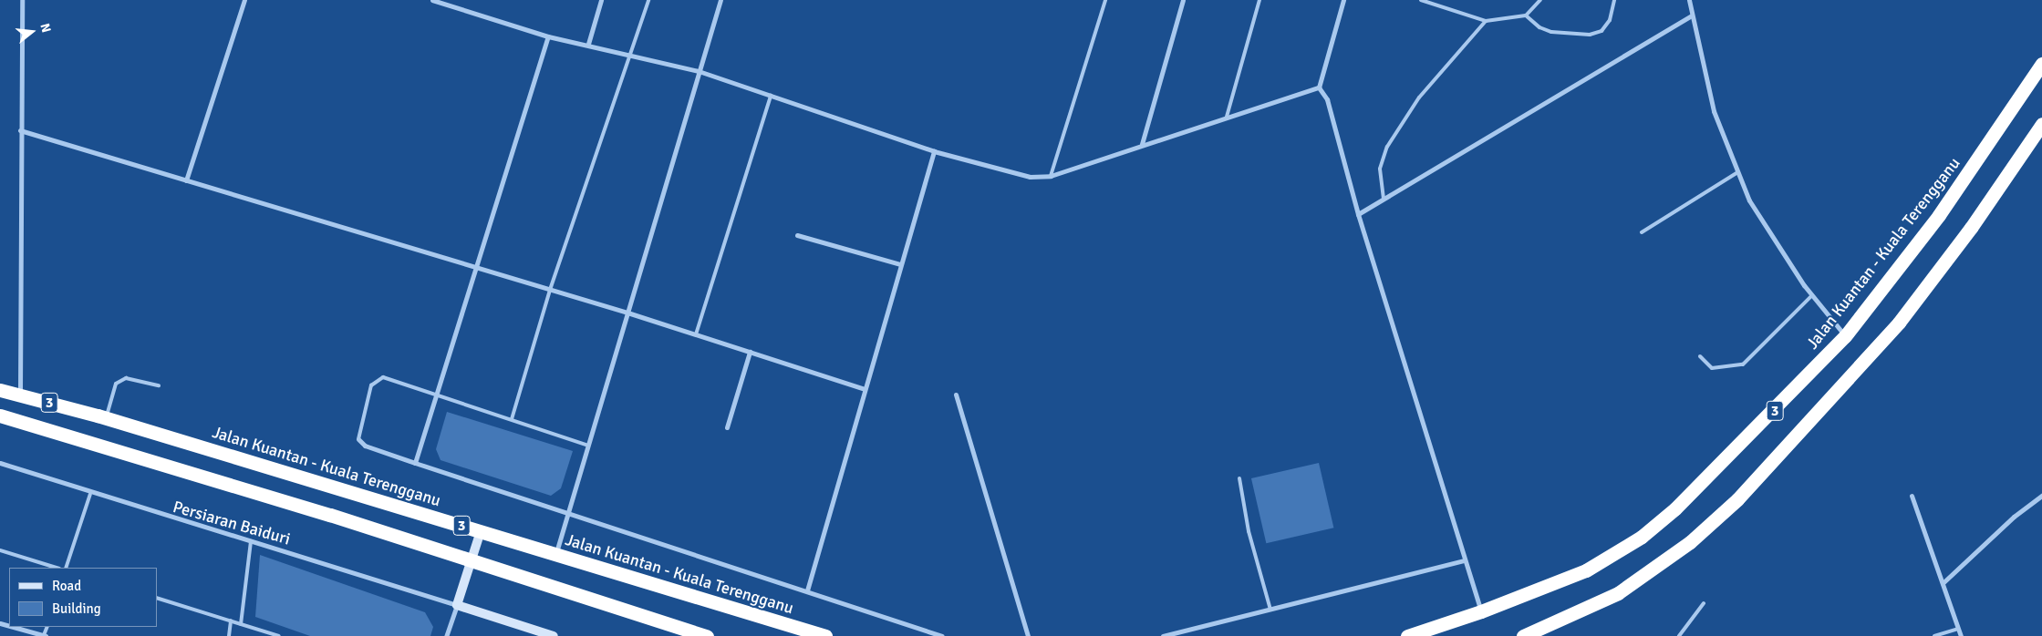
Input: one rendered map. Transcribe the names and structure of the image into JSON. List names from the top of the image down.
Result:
{
  "streets": {
    "highway": ["Jalan Kuantan - Kuala Terengganu", "3"],
    "street": ["Persiaran Baiduri"]
  },
  "legend": ["Road", "Building"],
  "north": "right"
}
